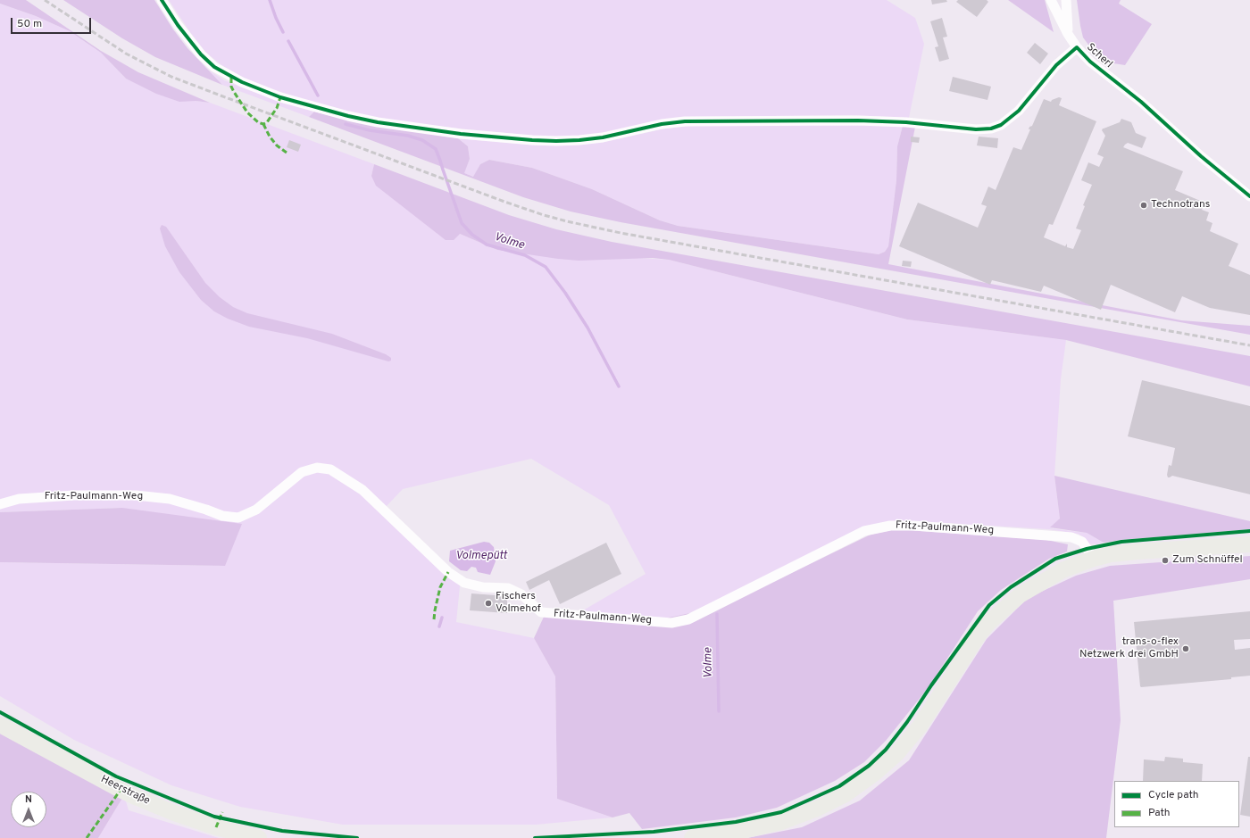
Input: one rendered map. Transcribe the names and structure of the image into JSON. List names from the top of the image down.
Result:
{
  "streets": {
    "main road": ["Heerstraße"],
    "street": ["Scherl", "Fritz-Paulmann-Weg"]
  },
  "water": ["Volme", "Volmepütt"],
  "places": [
    "Technotrans",
    "Zum Schnüffel",
    "Fischers Volmehof",
    "trans-o-flex Netzwerk drei GmbH"
  ],
  "legend": ["Cycle path", "Path"],
  "scale_bar": "50 m",
  "north": "top"
}
